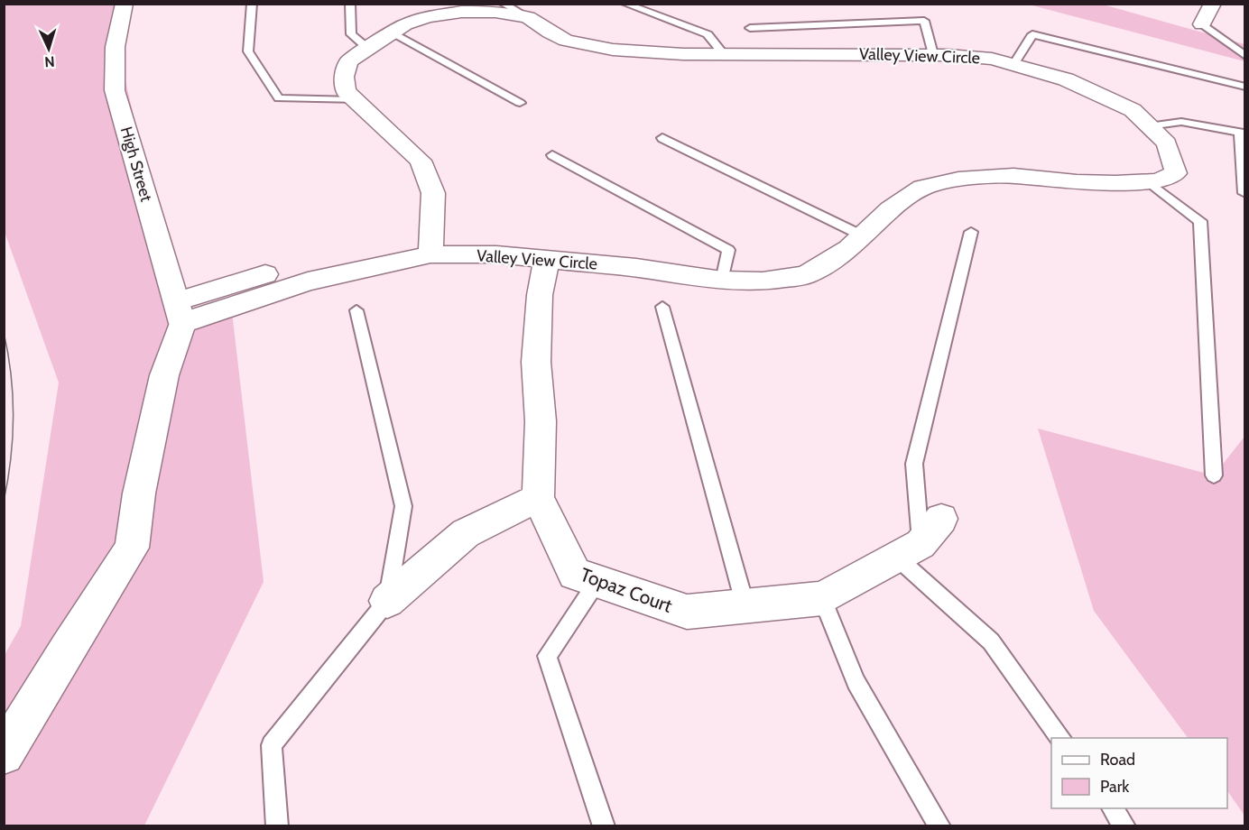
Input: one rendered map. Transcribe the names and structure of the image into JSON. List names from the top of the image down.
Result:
{
  "streets": {
    "street": ["Valley View Circle", "High Street", "Topaz Court"]
  },
  "crossings": [
    ["Valley View Circle", "High Street"],
    ["Valley View Circle", "Topaz Court"]
  ],
  "legend": ["Road", "Park"],
  "north": "bottom"
}
